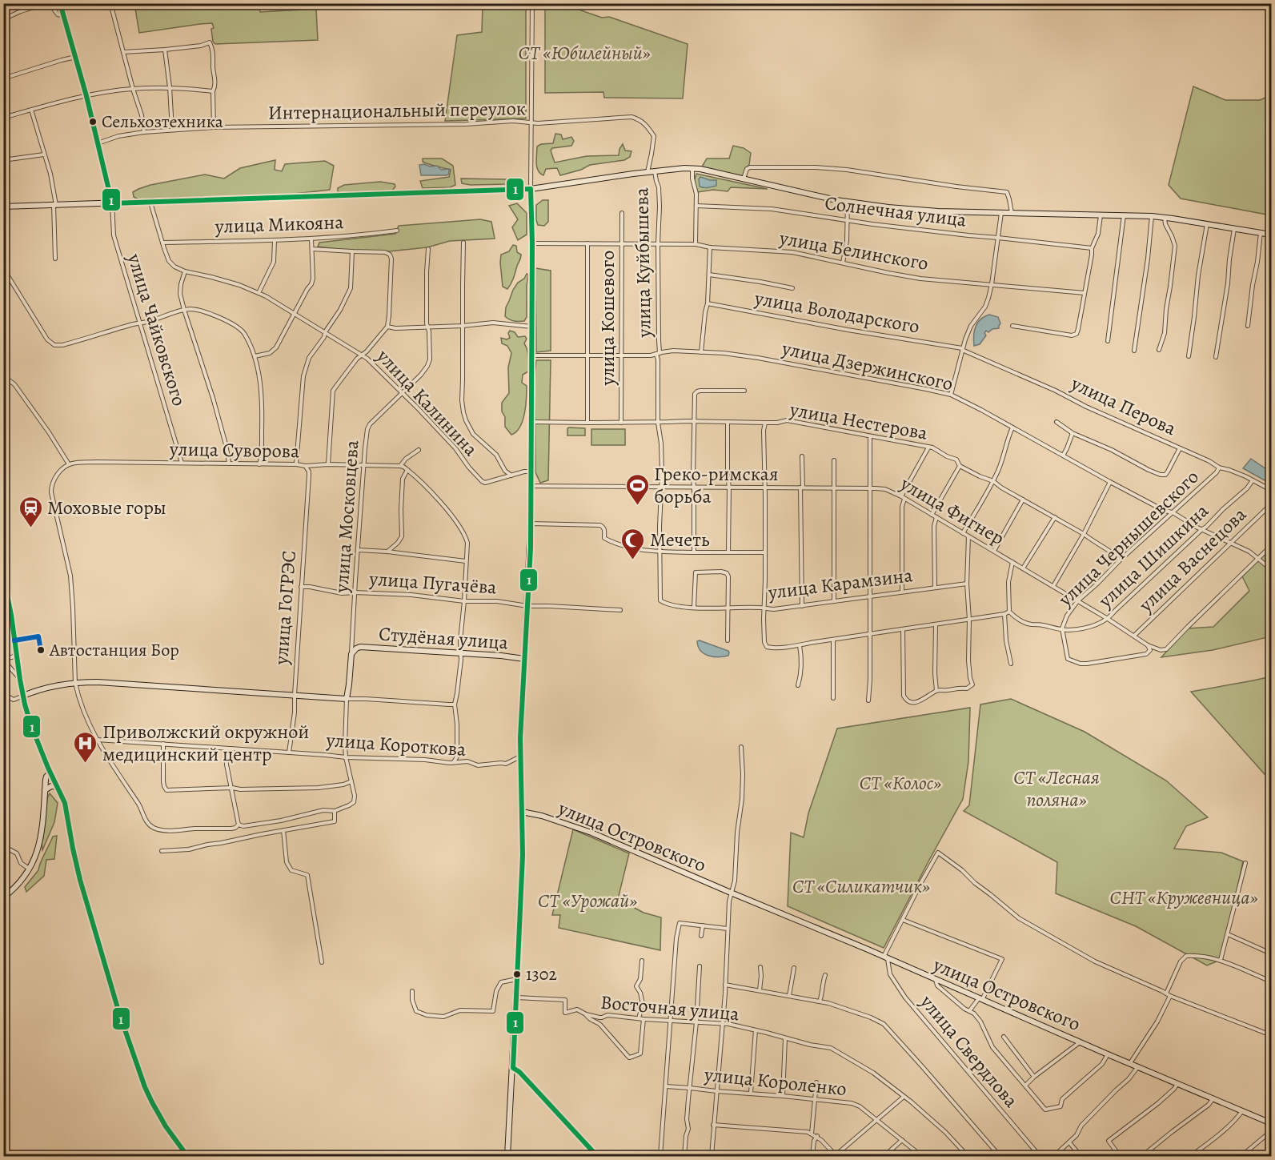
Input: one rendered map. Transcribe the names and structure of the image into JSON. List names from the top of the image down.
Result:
{
  "streets": {
    "main road": ["улица Московцева", "Студёная улица", "улица Островского"],
    "street": [
      "Интернациональный переулок",
      "Солнечная улица",
      "улица Микояна",
      "улица Белинского",
      "улица Куйбышева",
      "улица Володарского",
      "улица Кошевого",
      "улица Чайковского",
      "улица Дзержинского",
      "улица Калинина",
      "улица Перова",
      "улица Нестерова",
      "улица Суворова",
      "улица Фигнер",
      "улица Чернышевского",
      "улица Шишкина",
      "улица Васнецова",
      "улица Пугачёва",
      "улица Карамзина",
      "улица ГоГРЭС",
      "улица Короткова",
      "Восточная улица",
      "улица Свердлова",
      "улица Короленко"
    ]
  },
  "crossings": [
    ["улица Белинского", "улица Куйбышева"],
    ["улица Белинского", "улица Кошевого"],
    ["улица Куйбышева", "улица Дзержинского"],
    ["улица Куйбышева", "улица Нестерова"],
    ["улица Куйбышева", "улица Фигнер"],
    ["улица Куйбышева", "улица Карамзина"],
    ["улица Володарского", "улица Перова"],
    ["улица Кошевого", "улица Дзержинского"],
    ["улица Кошевого", "улица Нестерова"],
    ["улица Чайковского", "улица Суворова"],
    ["улица Дзержинского", "улица Фигнер"],
    ["улица Дзержинского", "улица Чернышевского"],
    ["улица Дзержинского", "улица Шишкина"],
    ["улица Дзержинского", "улица Васнецова"],
    ["улица Калинина", "улица Московцева"],
    ["улица Перова", "улица Чернышевского"],
    ["улица Перова", "улица Шишкина"],
    ["улица Нестерова", "улица Чернышевского"],
    ["улица Суворова", "улица Московцева"],
    ["улица Суворова", "улица Пугачёва"],
    ["улица Суворова", "улица ГоГРЭС"],
    ["улица Суворова", "Студёная улица"],
    ["улица Суворова", "улица Короткова"],
    ["улица Фигнер", "улица Чернышевского"],
    ["улица Фигнер", "улица Шишкина"],
    ["улица Фигнер", "улица Васнецова"],
    ["улица Московцева", "улица Пугачёва"],
    ["улица Московцева", "улица Короткова"],
    ["улица Чернышевского", "улица Шишкина"],
    ["улица Пугачёва", "улица ГоГРЭС"],
    ["улица ГоГРЭС", "улица Короткова"],
    ["улица Островского", "улица Свердлова"]
  ],
  "parks": [
    "СТ «Юбилейный»",
    "СТ «Лесная поляна»",
    "СТ «Колос»",
    "СТ «Силикатчик»",
    "СНТ «Кружевница»",
    "СТ «Урожай»"
  ],
  "places": {
    "other": ["Сельхозтехника", "Автостанция Бор", "1302"],
    "sports": ["Греко-римская борьба"],
    "station": ["Моховые горы"],
    "mosque": ["Мечеть"],
    "hospital": ["Приволжский окружной медицинский центр"]
  },
  "lines": ["transit line 1"]
}
